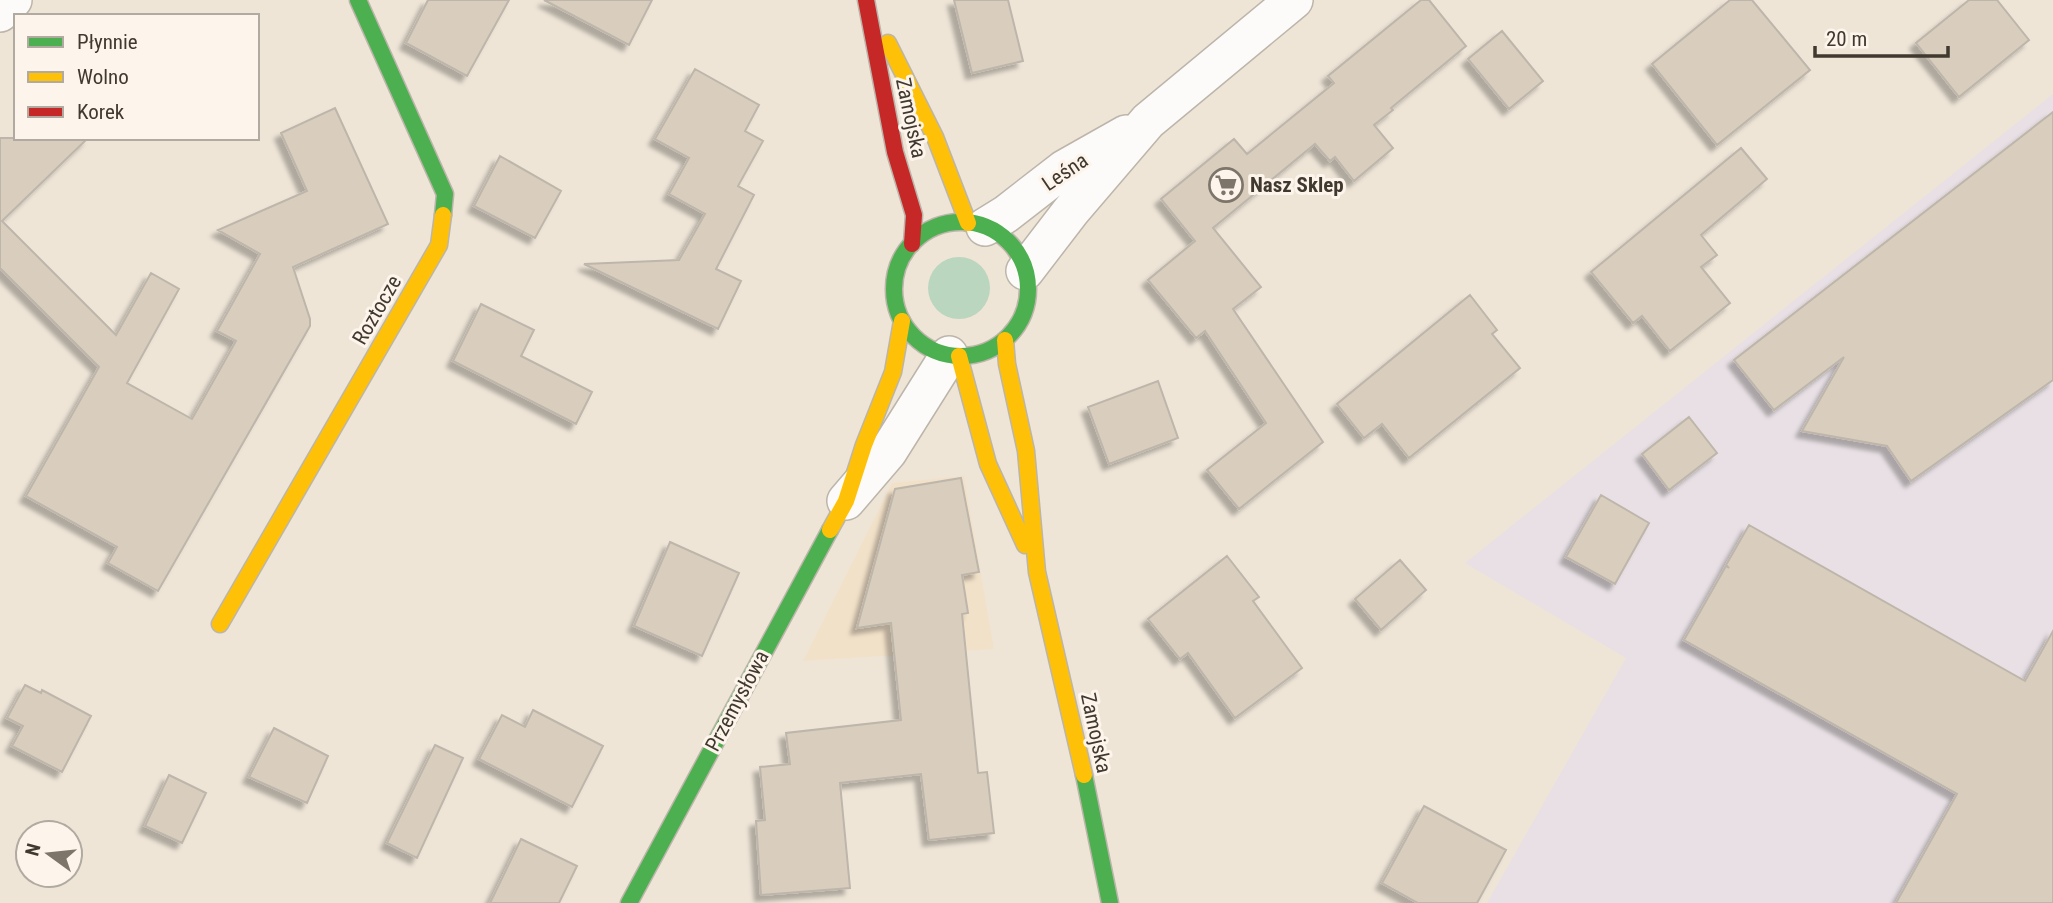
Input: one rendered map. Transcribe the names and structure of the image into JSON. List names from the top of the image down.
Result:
{
  "streets": {
    "street": [
      "Zamojska",
      "Leśna",
      "Roztocze",
      "Przemysłowa"
    ]
  },
  "crossings": [
    ["Zamojska", "Leśna"],
    ["Zamojska", "Przemysłowa"],
    ["Leśna", "Przemysłowa"]
  ],
  "places": {
    "supermarket": ["Nasz Sklep"]
  },
  "legend": ["Płynnie", "Wolno", "Korek"],
  "scale_bar": "20 m",
  "north": "left"
}
